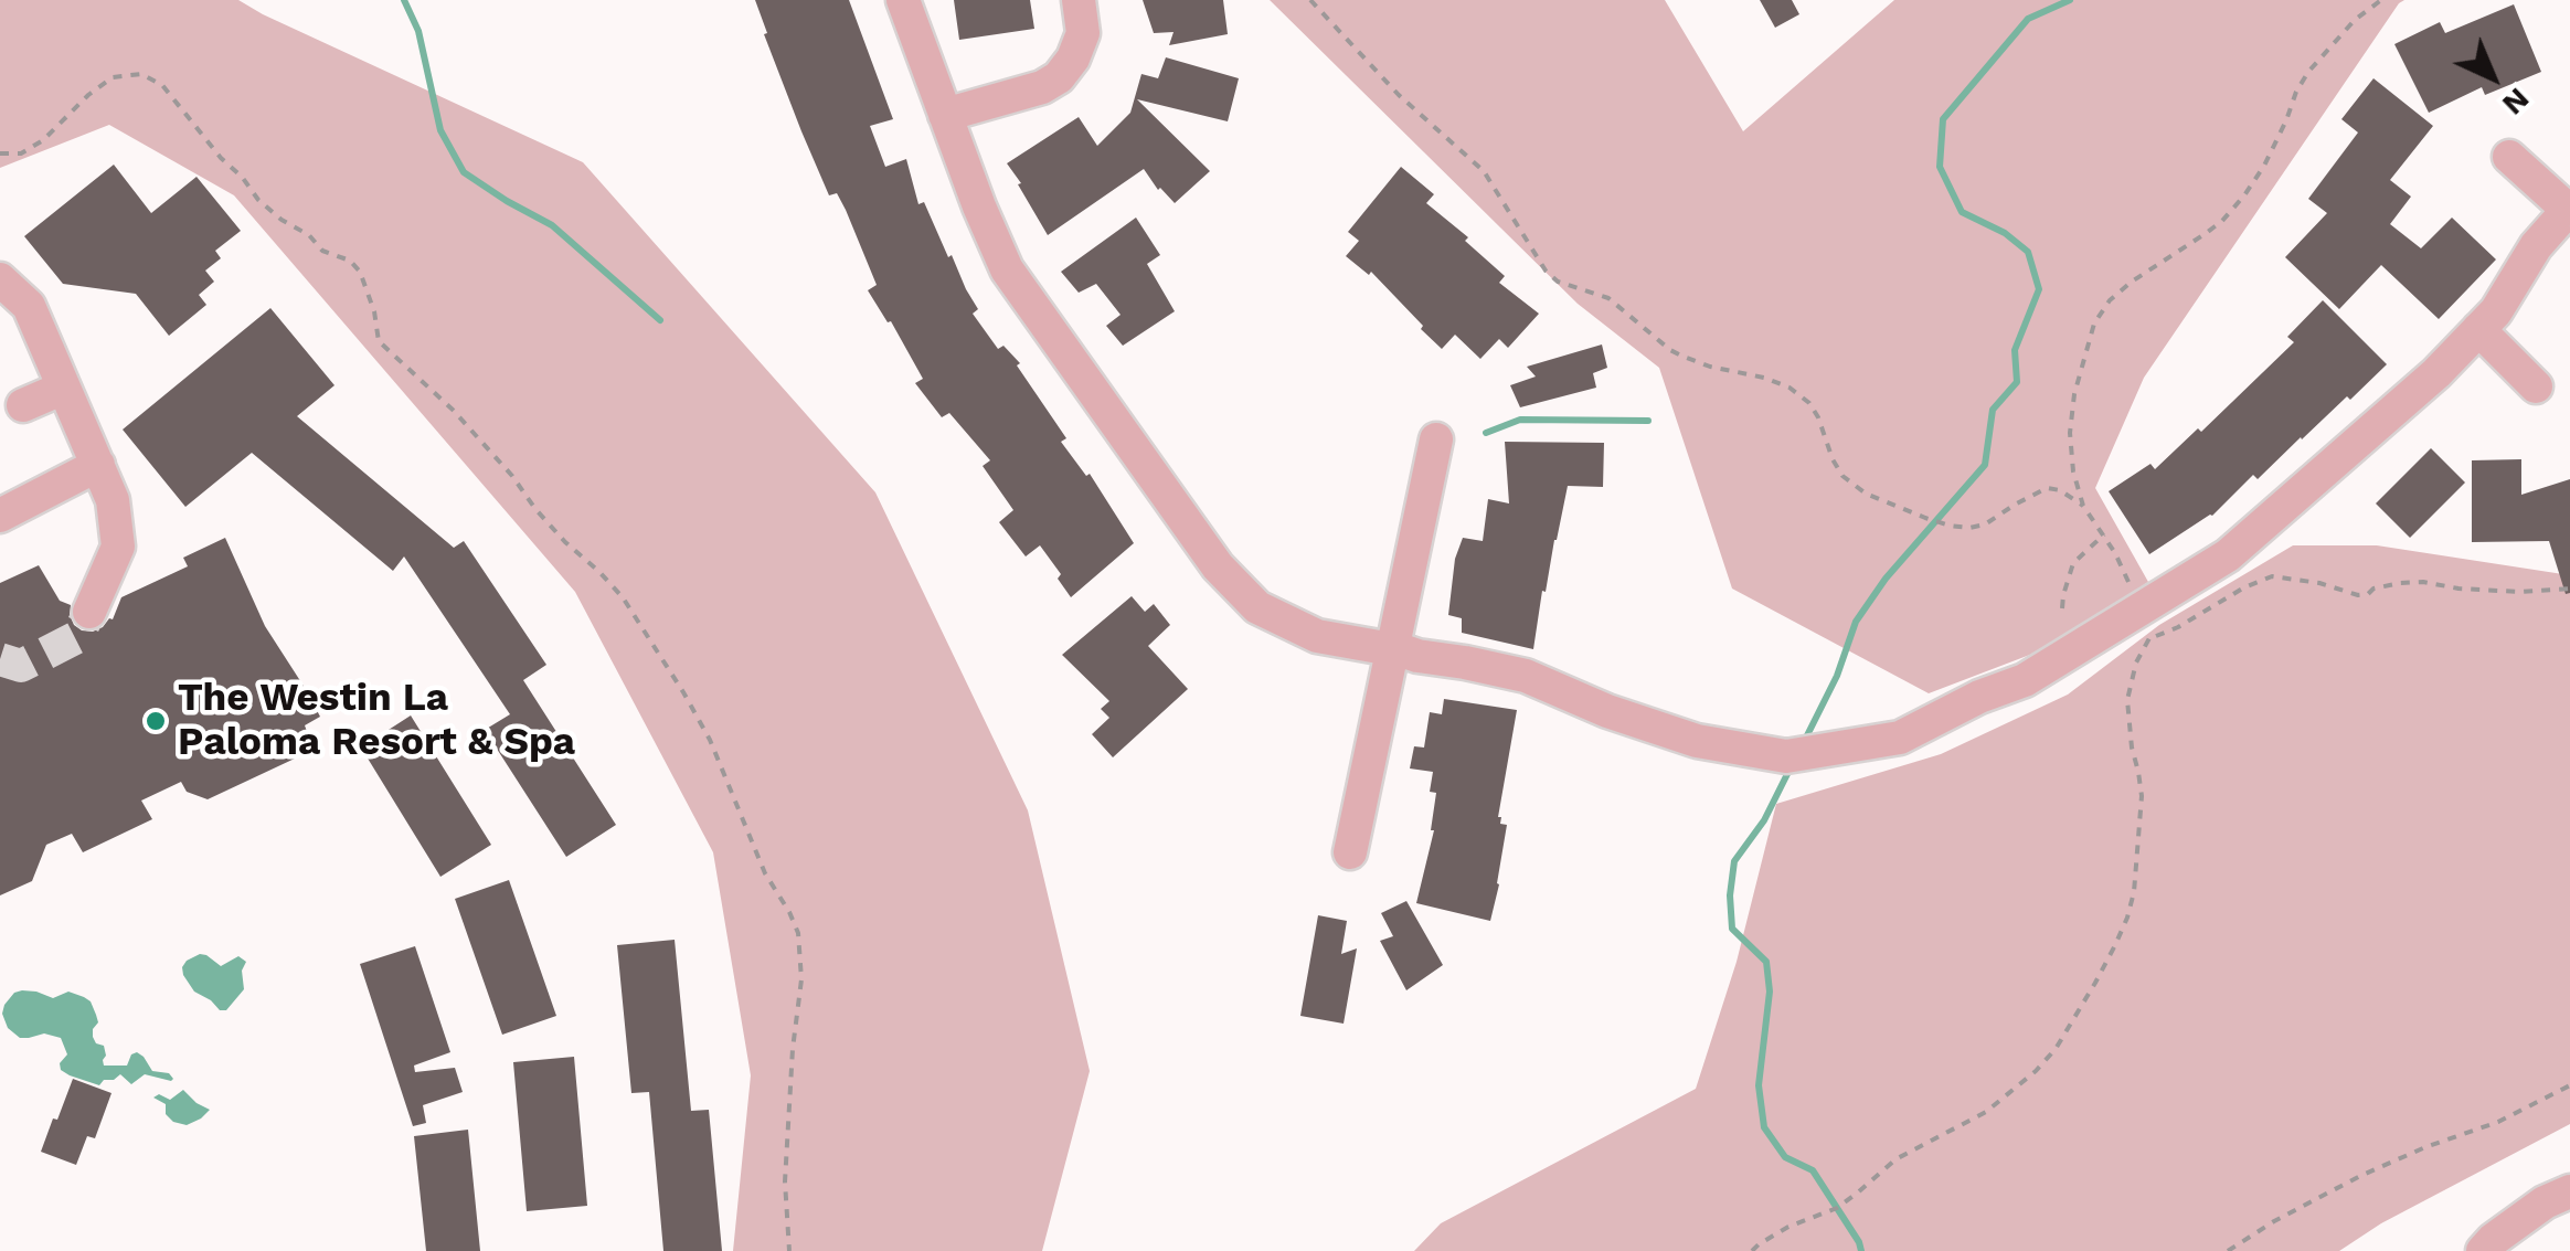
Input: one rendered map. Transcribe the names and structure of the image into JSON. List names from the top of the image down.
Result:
{
  "places": ["The Westin La Paloma Resort & Spa"],
  "north": "bottom right"
}
